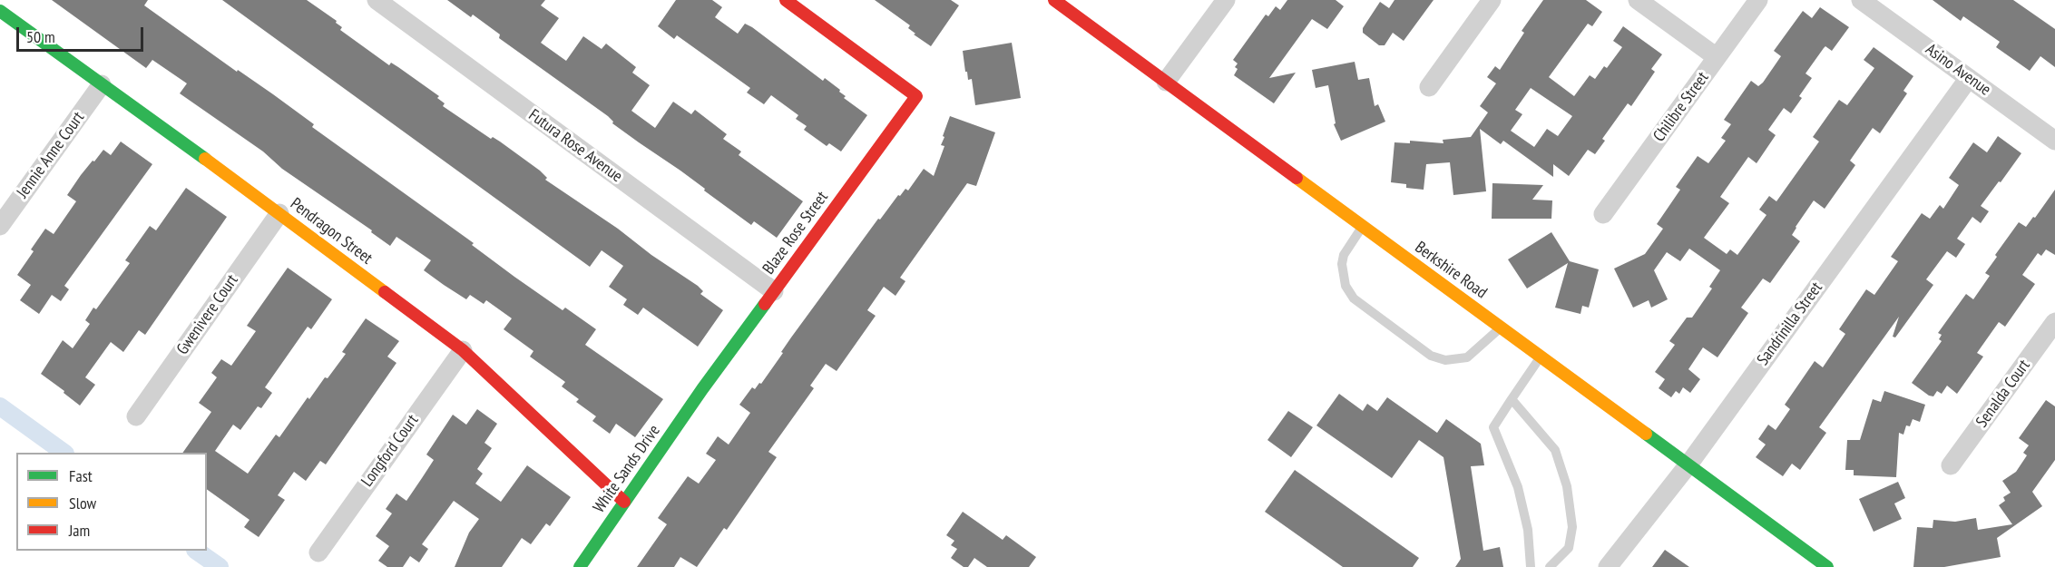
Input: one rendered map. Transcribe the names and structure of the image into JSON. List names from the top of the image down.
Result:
{
  "streets": {
    "street": [
      "Asino Avenue",
      "Chilibre Street",
      "Futura Rose Avenue",
      "Jennie Anne Court",
      "Pendragon Street",
      "Blaze Rose Street",
      "Berkshire Road",
      "Gwenivere Court",
      "Sandrinilla Street",
      "Senalda Court",
      "Longford Court",
      "White Sands Drive"
    ]
  },
  "crossings": [
    ["Asino Avenue", "Sandrinilla Street"],
    ["Futura Rose Avenue", "Blaze Rose Street"],
    ["Jennie Anne Court", "Pendragon Street"],
    ["Pendragon Street", "Gwenivere Court"],
    ["Pendragon Street", "Longford Court"],
    ["Pendragon Street", "White Sands Drive"],
    ["Blaze Rose Street", "White Sands Drive"],
    ["Berkshire Road", "Sandrinilla Street"]
  ],
  "legend": ["Fast", "Slow", "Jam"],
  "scale_bar": "50 m"
}
